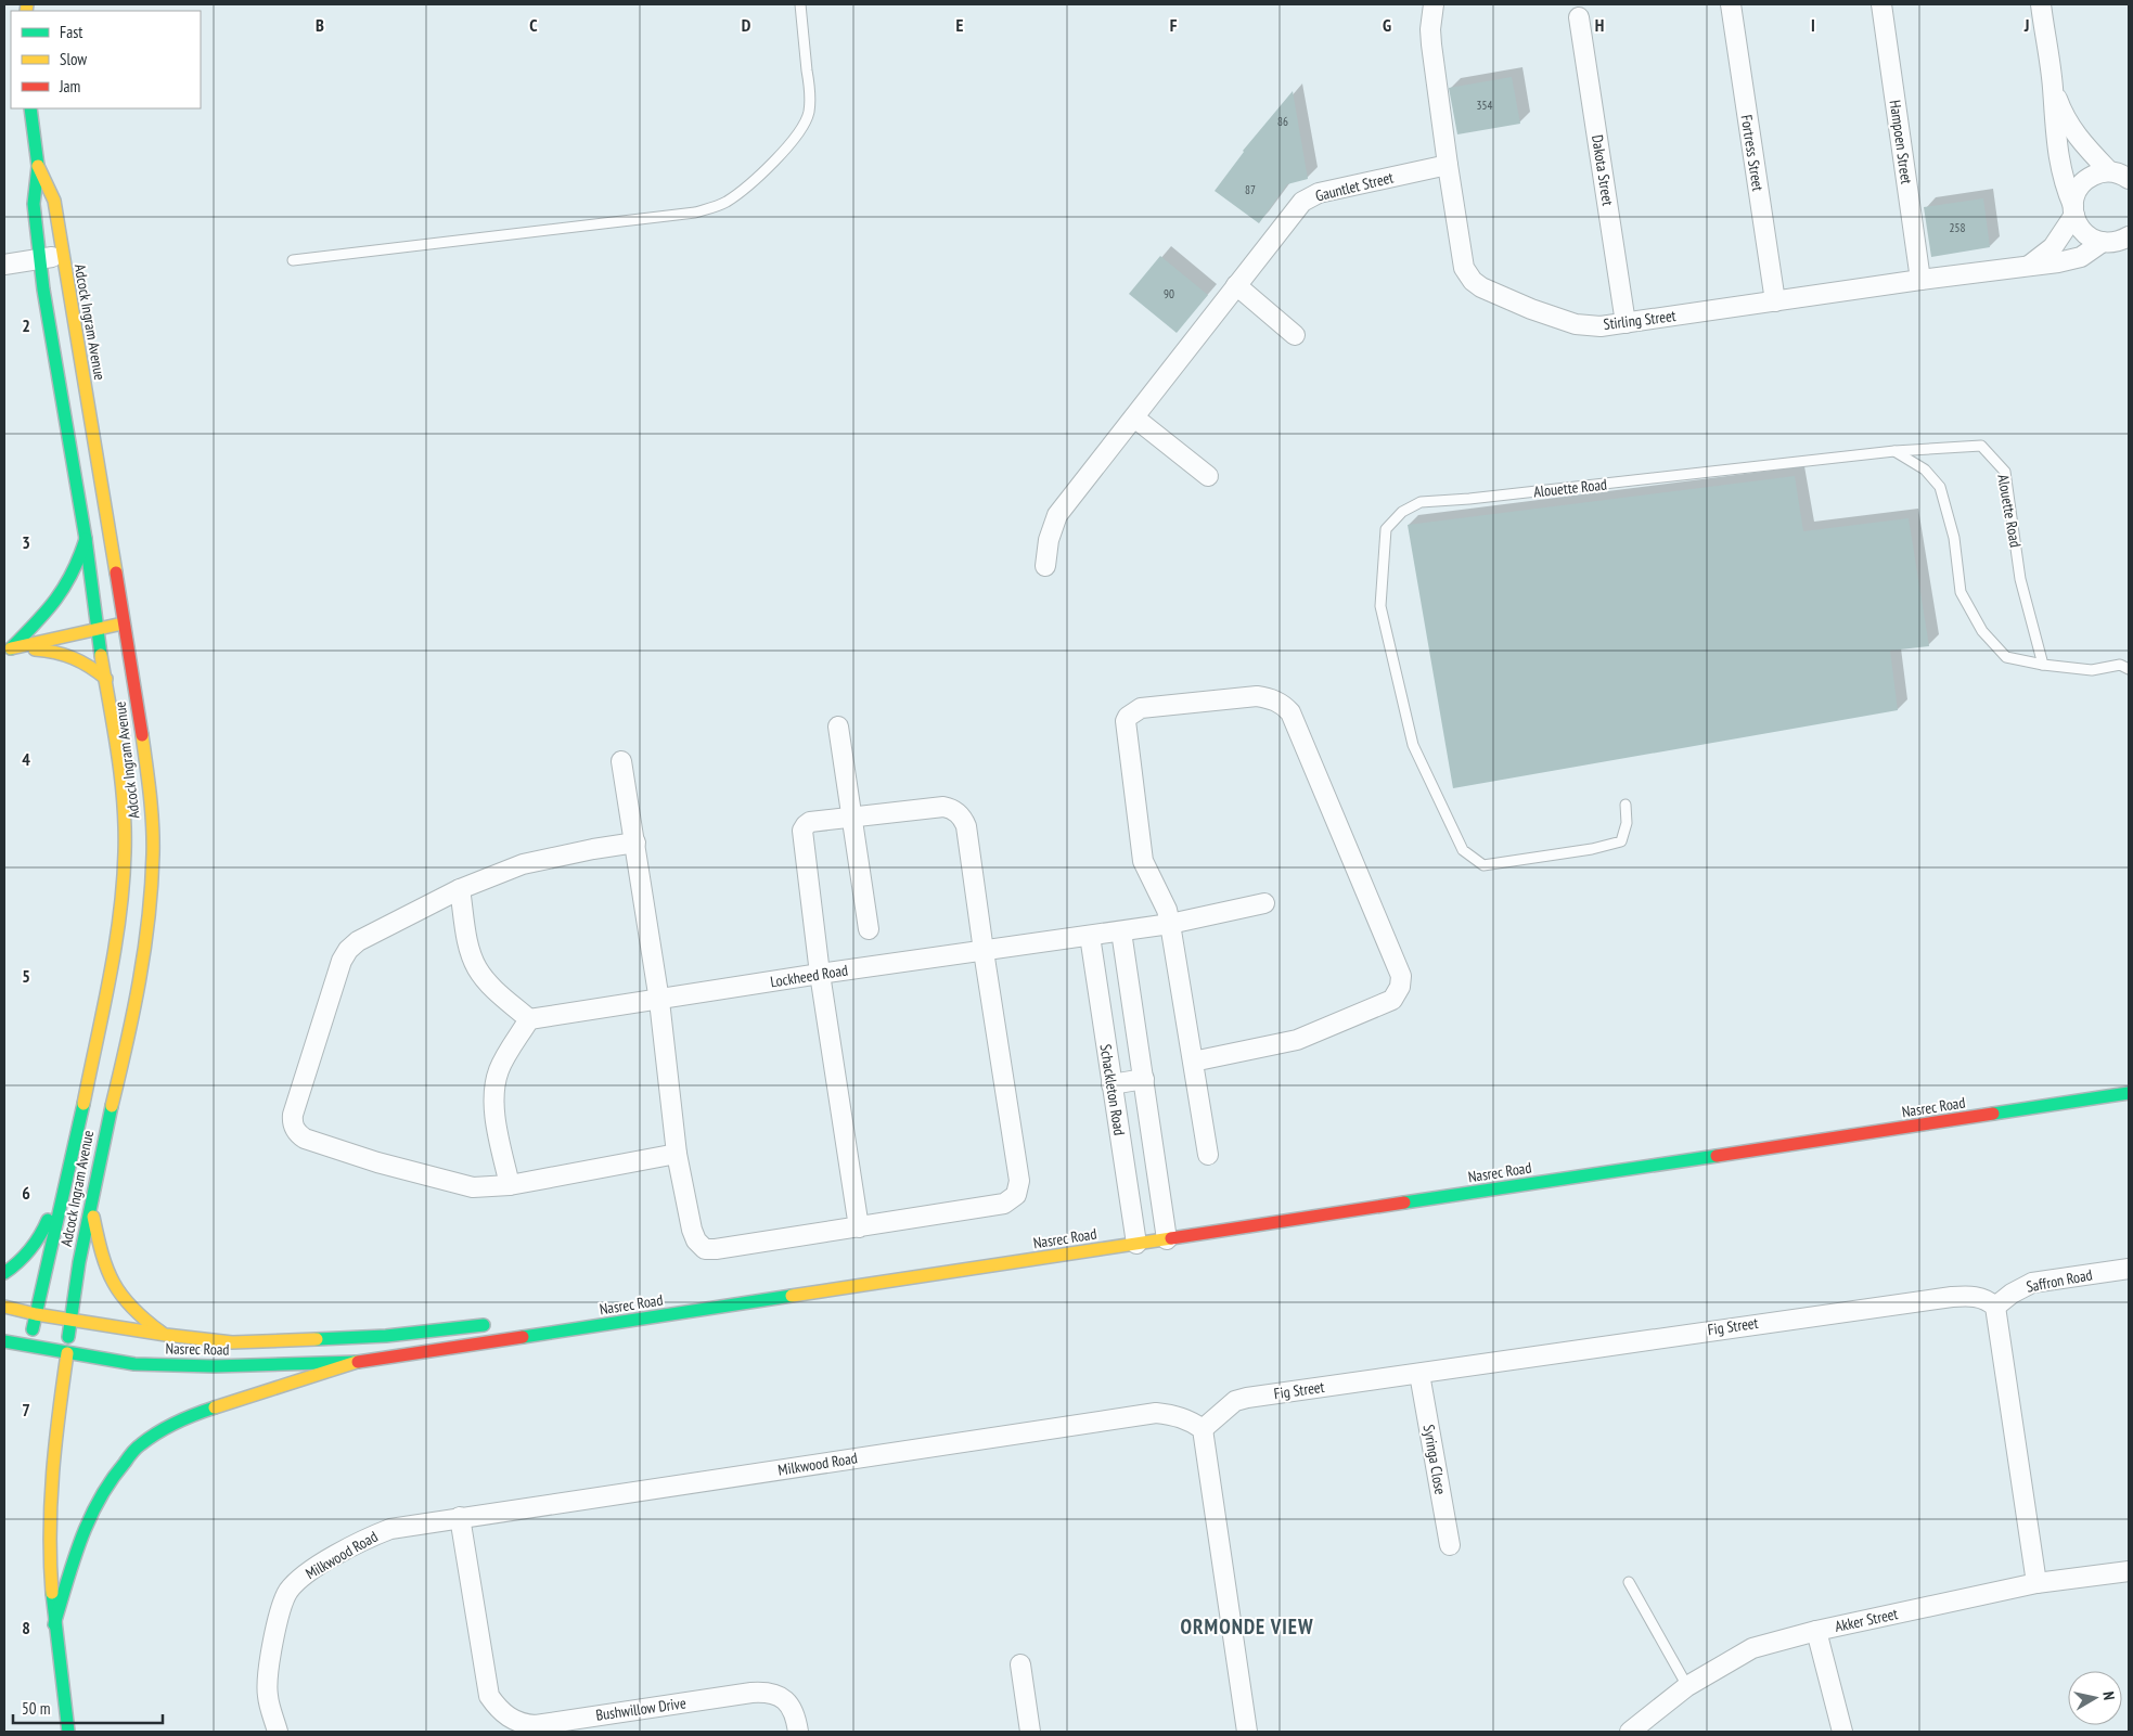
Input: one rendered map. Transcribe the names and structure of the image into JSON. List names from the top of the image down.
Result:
{
  "streets": {
    "main road": ["Adcock Ingram Avenue", "Nasrec Road"],
    "street": [
      "Hampoen Street",
      "Fortress Street",
      "Dakota Street",
      "Gauntlet Street",
      "Stirling Street",
      "Lockheed Road",
      "Schackleton Road",
      "Saffron Road",
      "Fig Street",
      "Syringa Close",
      "Milkwood Road",
      "Akker Street",
      "Bushwillow Drive"
    ],
    "lane": ["Alouette Road"]
  },
  "crossings": [
    ["Hampoen Street", "Stirling Street"],
    ["Fortress Street", "Stirling Street"],
    ["Dakota Street", "Stirling Street"],
    ["Gauntlet Street", "Stirling Street"],
    ["Adcock Ingram Avenue", "Nasrec Road"],
    ["Lockheed Road", "Schackleton Road"],
    ["Schackleton Road", "Nasrec Road"],
    ["Saffron Road", "Fig Street"],
    ["Fig Street", "Syringa Close"],
    ["Fig Street", "Milkwood Road"],
    ["Milkwood Road", "Bushwillow Drive"]
  ],
  "districts": ["ORMONDE VIEW"],
  "house_numbers": [
    "354",
    "86",
    "87",
    "258",
    "90"
  ],
  "legend": ["Fast", "Slow", "Jam"],
  "scale_bar": "50 m",
  "north": "right",
  "grid": {
    "columns": [
      "B",
      "C",
      "D",
      "E",
      "F",
      "G",
      "H",
      "I",
      "J"
    ],
    "rows": [
      "2",
      "3",
      "4",
      "5",
      "6",
      "7",
      "8"
    ]
  }
}
